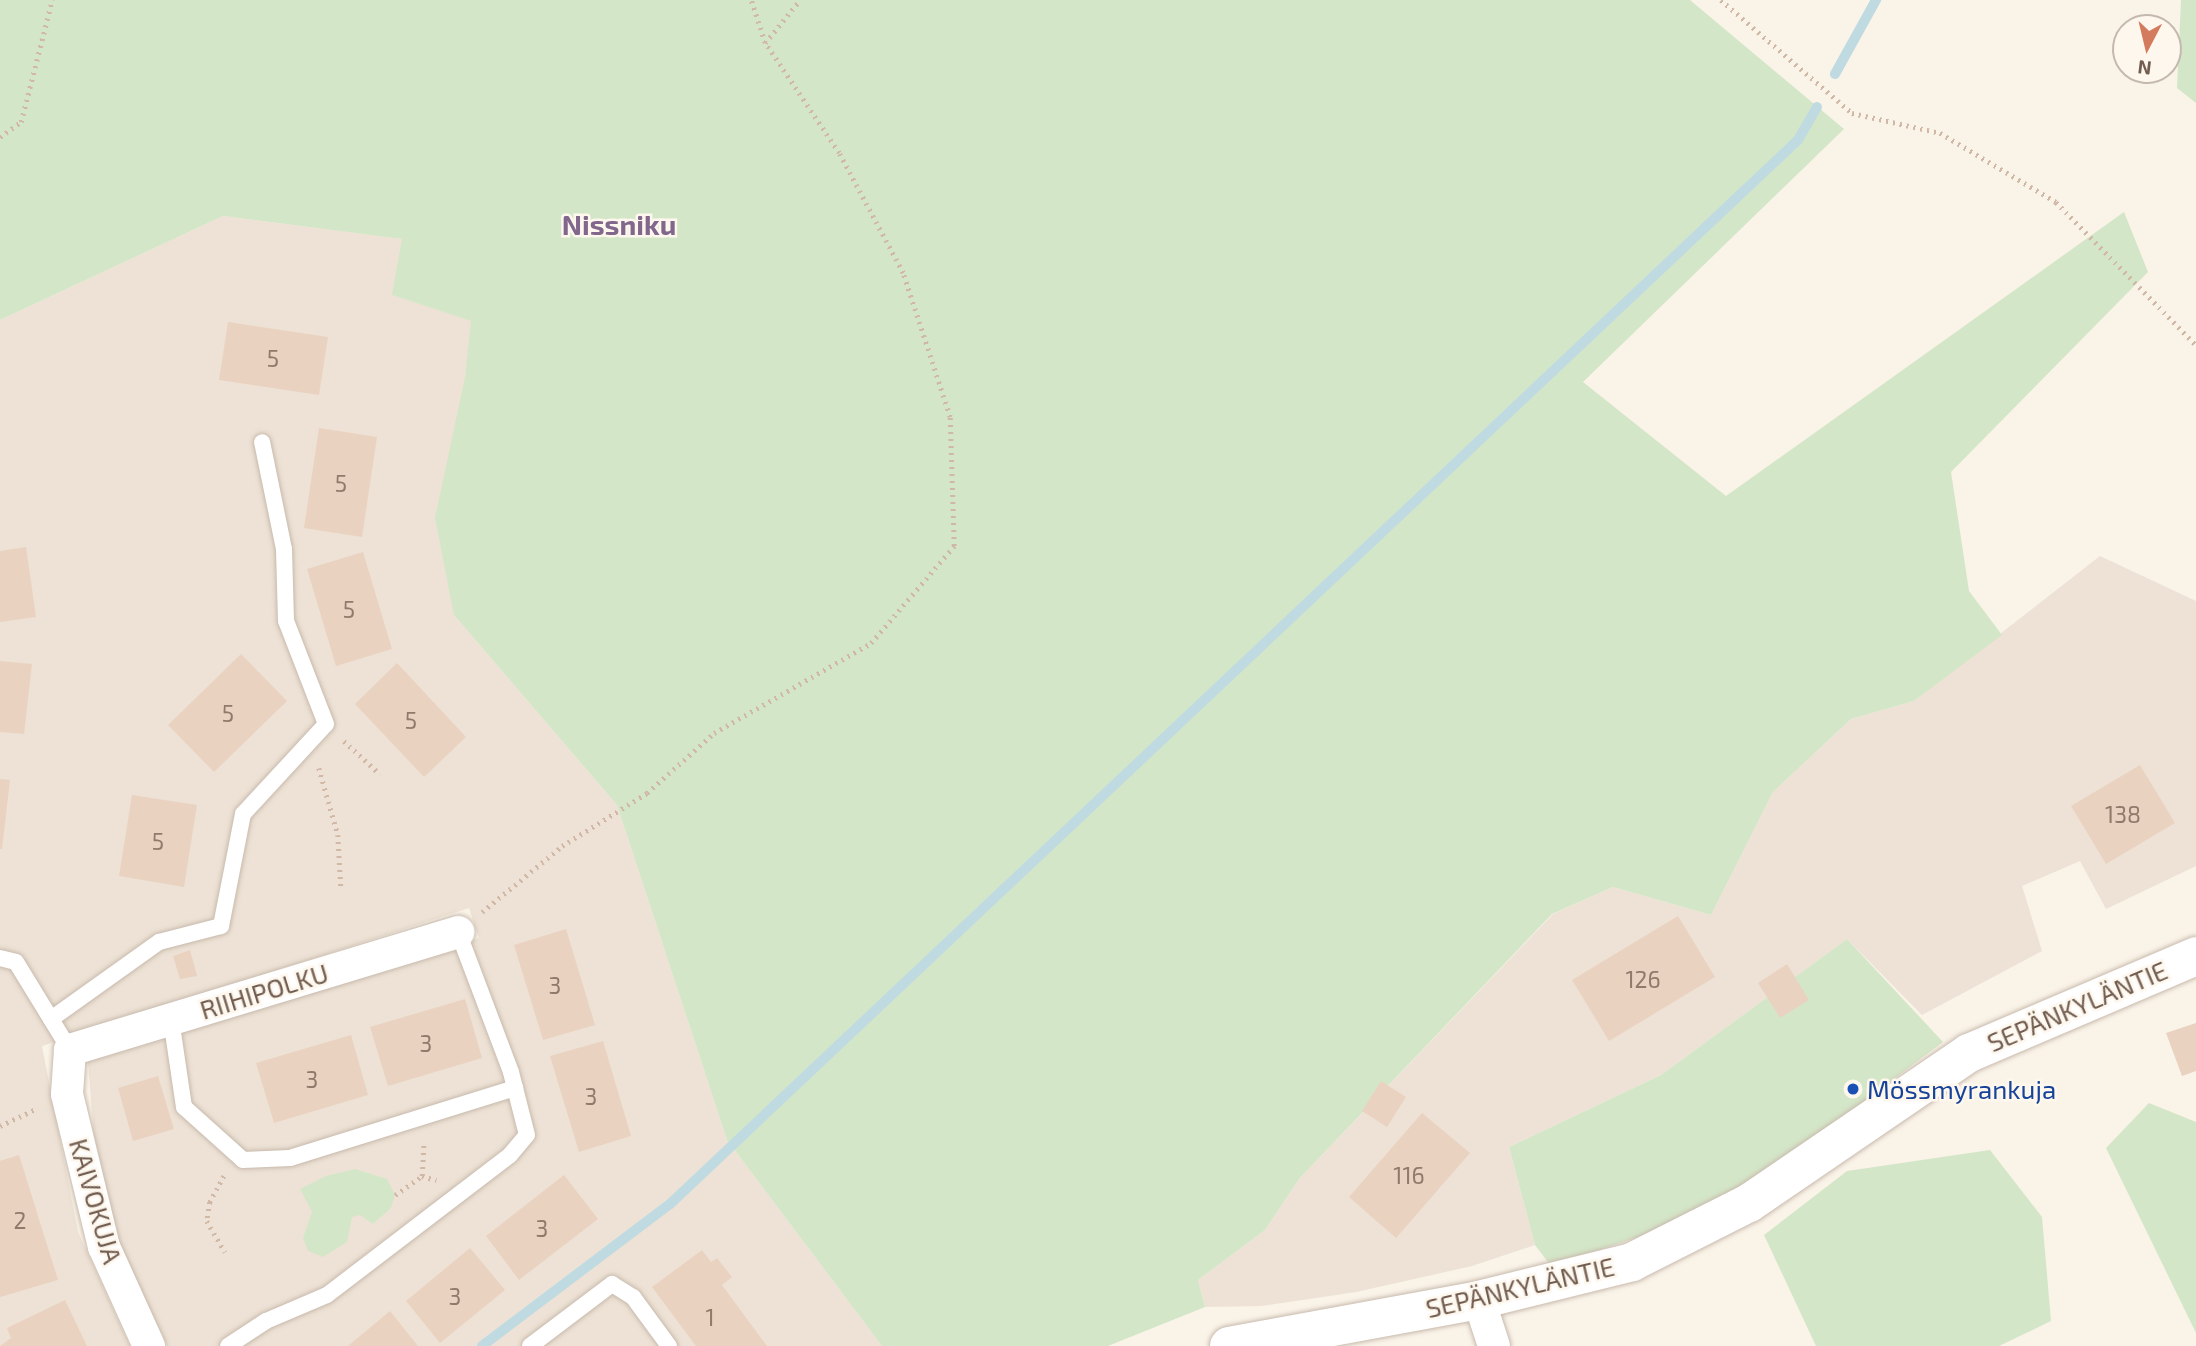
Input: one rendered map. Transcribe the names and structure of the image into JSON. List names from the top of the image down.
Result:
{
  "streets": {
    "street": ["RIIHIPOLKU", "SEPÄNKYLÄNTIE", "KAIVOKUJA"]
  },
  "crossings": [
    ["RIIHIPOLKU", "KAIVOKUJA"]
  ],
  "districts": ["Nissniku"],
  "places": ["Mössmyrankuja"],
  "house_numbers": [
    "5",
    "5",
    "5",
    "5",
    "5",
    "138",
    "5",
    "126",
    "3",
    "3",
    "3",
    "3",
    "116",
    "2",
    "3",
    "3",
    "1"
  ],
  "north": "bottom"
}
